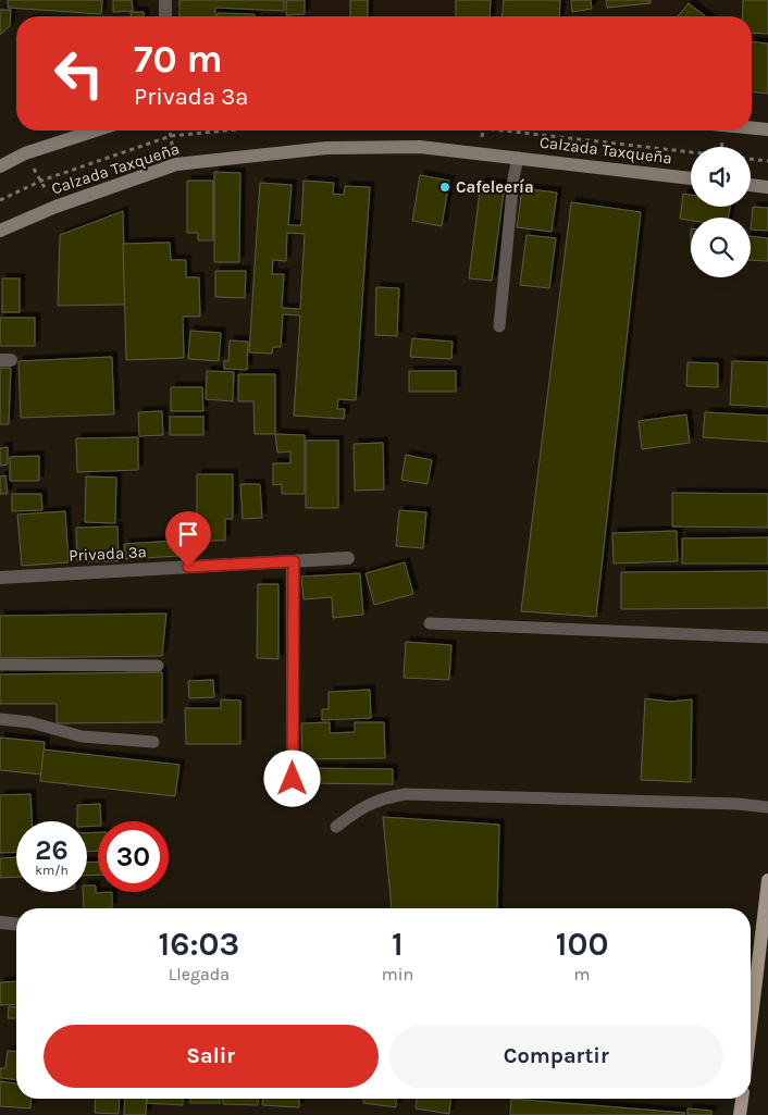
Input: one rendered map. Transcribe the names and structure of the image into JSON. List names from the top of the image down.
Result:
{
  "streets": {
    "main road": ["Calzada Taxqueña"],
    "street": ["Privada 3ª"]
  },
  "places": ["Cafeleería"],
  "page": {
    "turn": ["70 m", "Privada 3ª"],
    "speed": "26 km/h",
    "limit": "30",
    "eta": [
      "16:03",
      "Llegada",
      "1",
      "min",
      "100",
      "m"
    ],
    "buttons": ["Salir", "Compartir"]
  }
}
